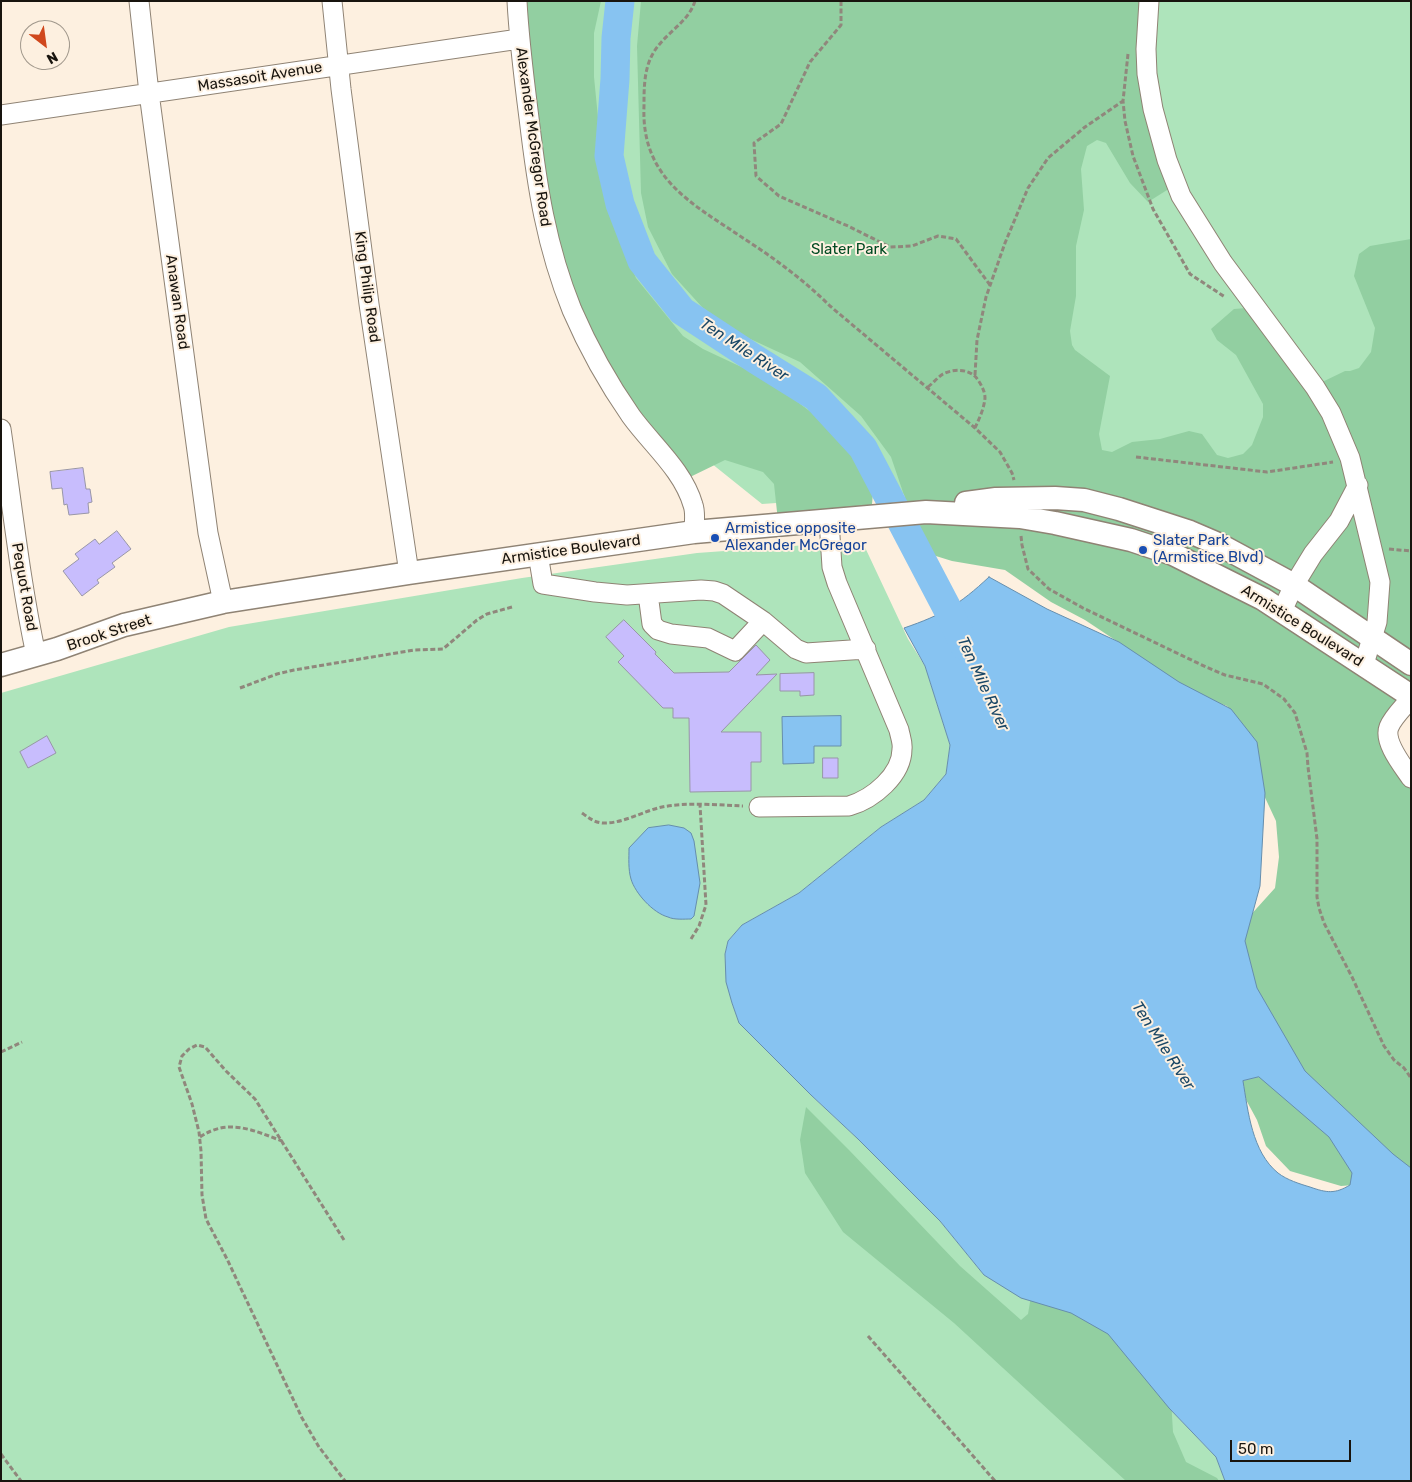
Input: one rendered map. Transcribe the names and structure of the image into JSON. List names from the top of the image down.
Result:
{
  "streets": {
    "main road": ["Armistice Boulevard", "Brook Street"],
    "street": [
      "Massasoit Avenue",
      "Alexander McGregor Road",
      "King Philip Road",
      "Anawan Road",
      "Pequot Road"
    ]
  },
  "crossings": [
    ["Massasoit Avenue", "Alexander McGregor Road"],
    ["Massasoit Avenue", "King Philip Road"],
    ["Massasoit Avenue", "Anawan Road"],
    ["Alexander McGregor Road", "Armistice Boulevard"],
    ["King Philip Road", "Armistice Boulevard"],
    ["Anawan Road", "Armistice Boulevard"],
    ["Anawan Road", "Brook Street"],
    ["Armistice Boulevard", "Brook Street"],
    ["Pequot Road", "Brook Street"]
  ],
  "water": ["Ten Mile River"],
  "parks": ["Slater Park"],
  "places": ["Armistice opposite Alexander McGregor", "Slater Park (Armistice Blvd)"],
  "scale_bar": "50 m",
  "north": "bottom right"
}
